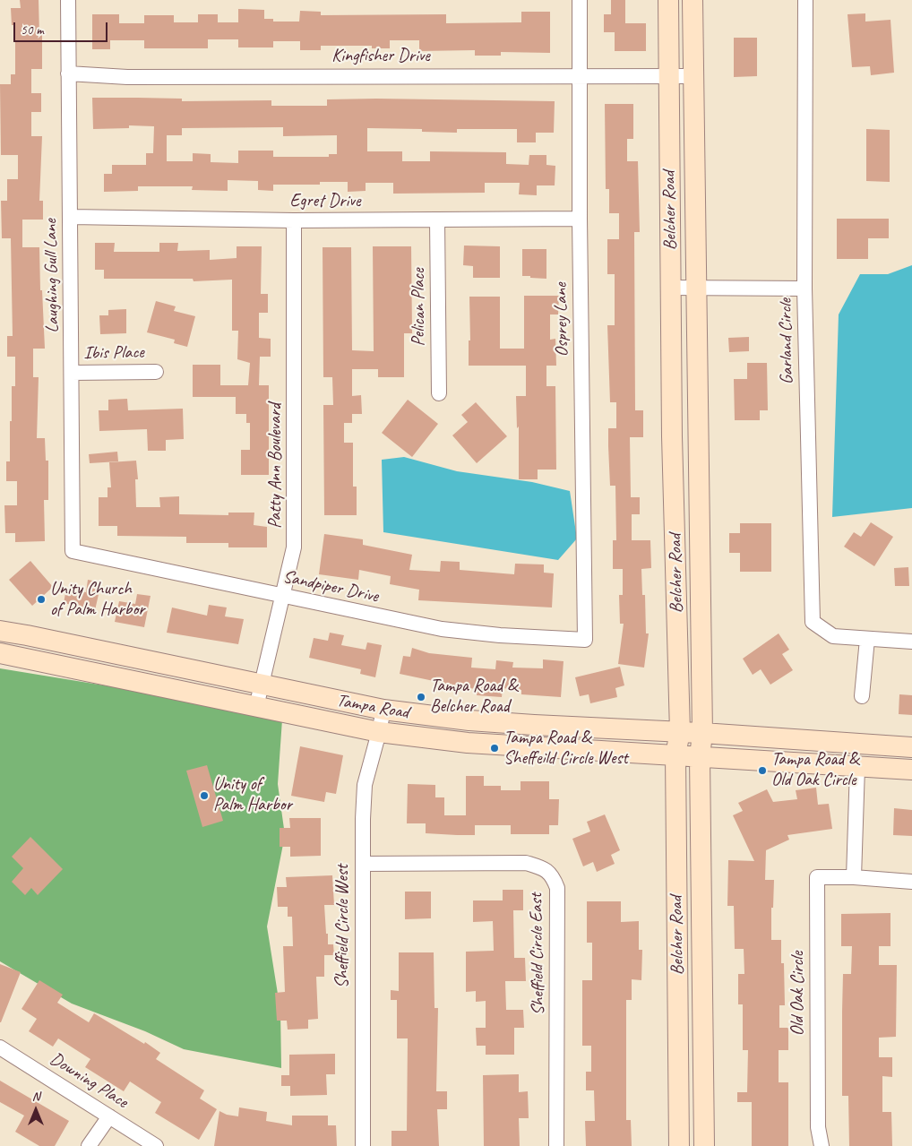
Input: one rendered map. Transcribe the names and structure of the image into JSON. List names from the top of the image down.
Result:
{
  "streets": {
    "main road": ["Belcher Road", "Tampa Road"],
    "street": [
      "Kingfisher Drive",
      "Egret Drive",
      "Laughing Gull Lane",
      "Pelican Place",
      "Osprey Lane",
      "Garland Circle",
      "Ibis Place",
      "Patty Ann Boulevard",
      "Sandpiper Drive",
      "Sheffield Circle West",
      "Sheffield Circle East",
      "Old Oak Circle",
      "Downing Place"
    ]
  },
  "crossings": [
    ["Kingfisher Drive", "Belcher Road"],
    ["Kingfisher Drive", "Laughing Gull Lane"],
    ["Kingfisher Drive", "Osprey Lane"],
    ["Egret Drive", "Laughing Gull Lane"],
    ["Egret Drive", "Pelican Place"],
    ["Egret Drive", "Osprey Lane"],
    ["Egret Drive", "Patty Ann Boulevard"],
    ["Belcher Road", "Tampa Road"],
    ["Laughing Gull Lane", "Ibis Place"],
    ["Laughing Gull Lane", "Sandpiper Drive"],
    ["Osprey Lane", "Sandpiper Drive"],
    ["Patty Ann Boulevard", "Sandpiper Drive"],
    ["Patty Ann Boulevard", "Tampa Road"],
    ["Tampa Road", "Sheffield Circle West"],
    ["Sheffield Circle West", "Sheffield Circle East"]
  ],
  "places": [
    "Unity Church of Palm Harbor",
    "Tampa Road & Belcher Road",
    "Tampa Road & Sheffeild Circle West",
    "Tampa Road & Old Oak Circle",
    "Unity of Palm Harbor"
  ],
  "scale_bar": "50 m",
  "north": "top"
}
